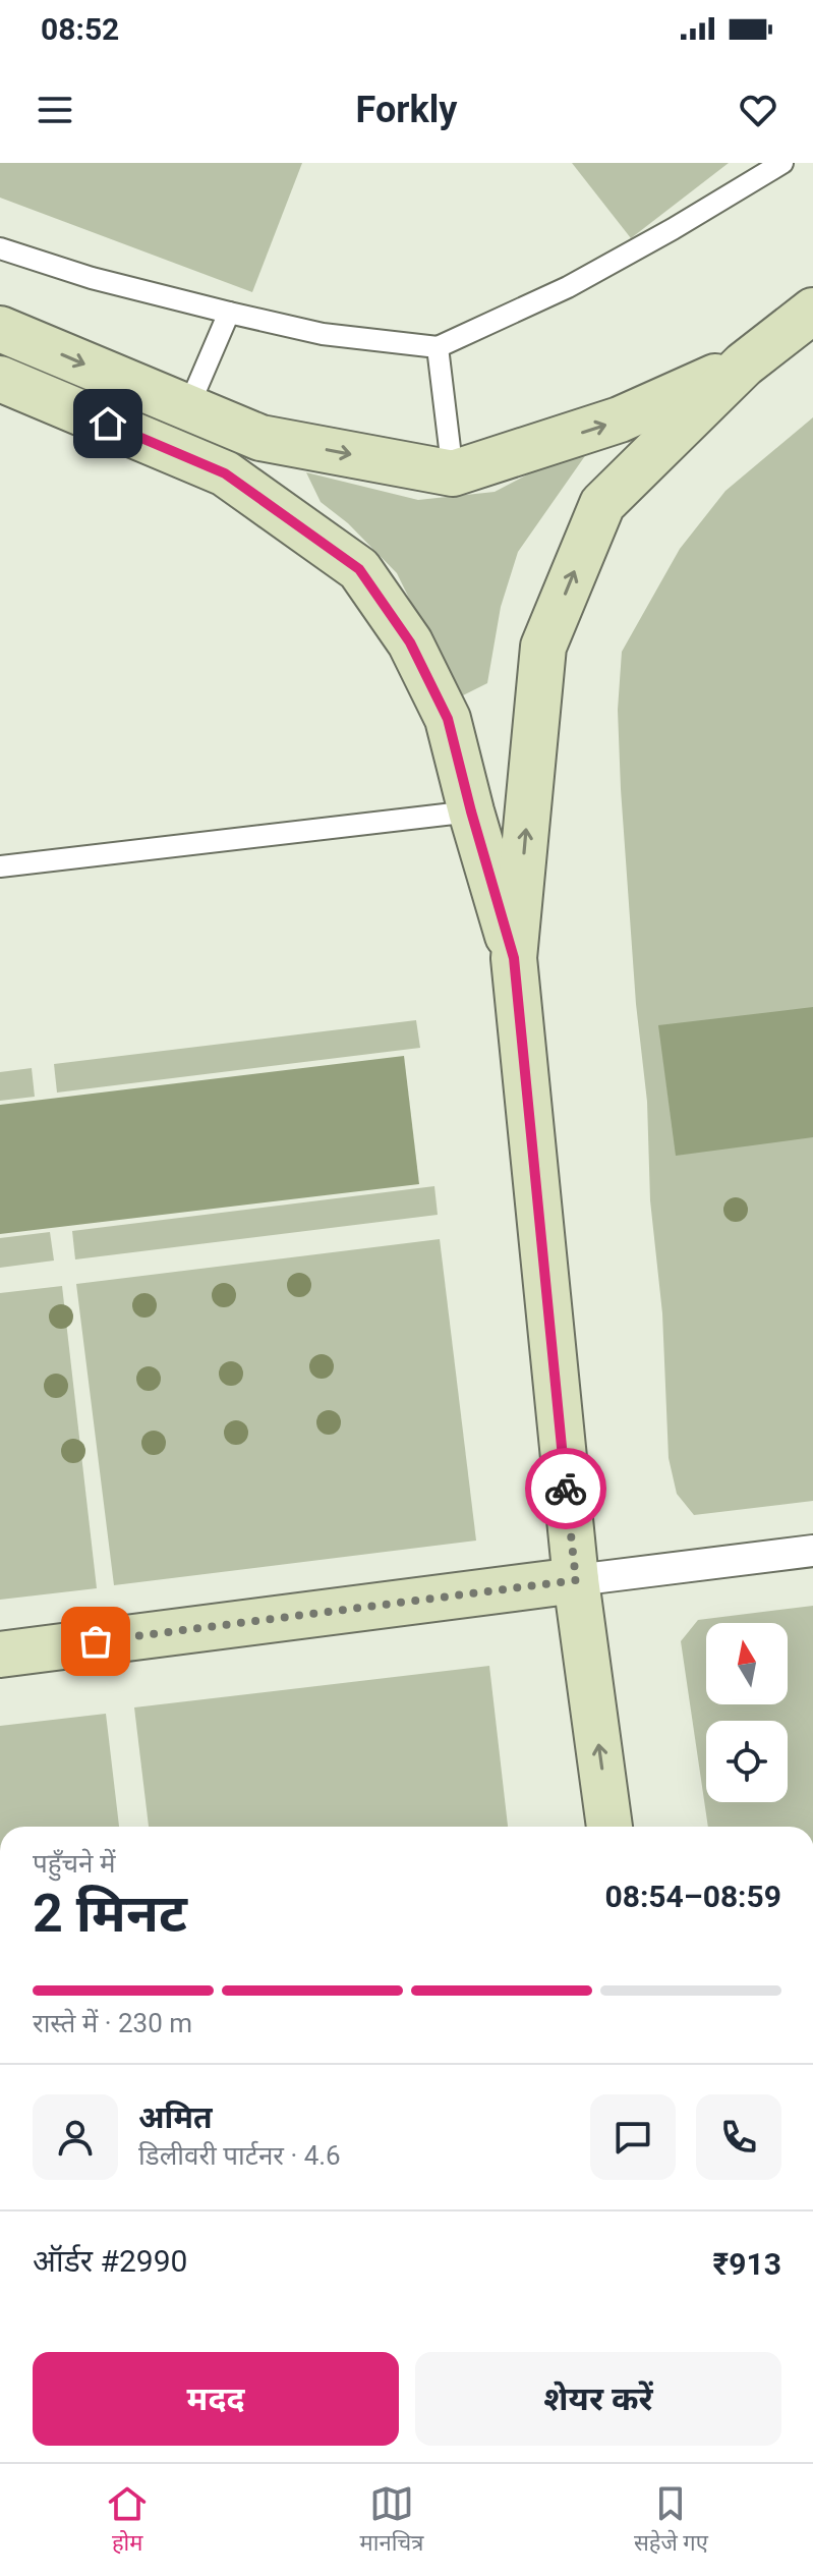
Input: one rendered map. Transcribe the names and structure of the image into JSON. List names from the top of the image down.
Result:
{
  "north": "top",
  "page": {
    "status": "08:52",
    "header": "Forkly",
    "heading": ["2 मिनट", "पहुँचने में", "08:54–08:59"],
    "panel": [
      "अमित",
      "डिलीवरी पार्टनर · 4.6",
      "ऑर्डर #2990",
      "₹913"
    ],
    "bar": "रास्ते में · 230 m",
    "buttons": ["मदद", "शेयर करें"],
    "tabs": ["होम", "मानचित्र", "सहेजे गए"]
  }
}
